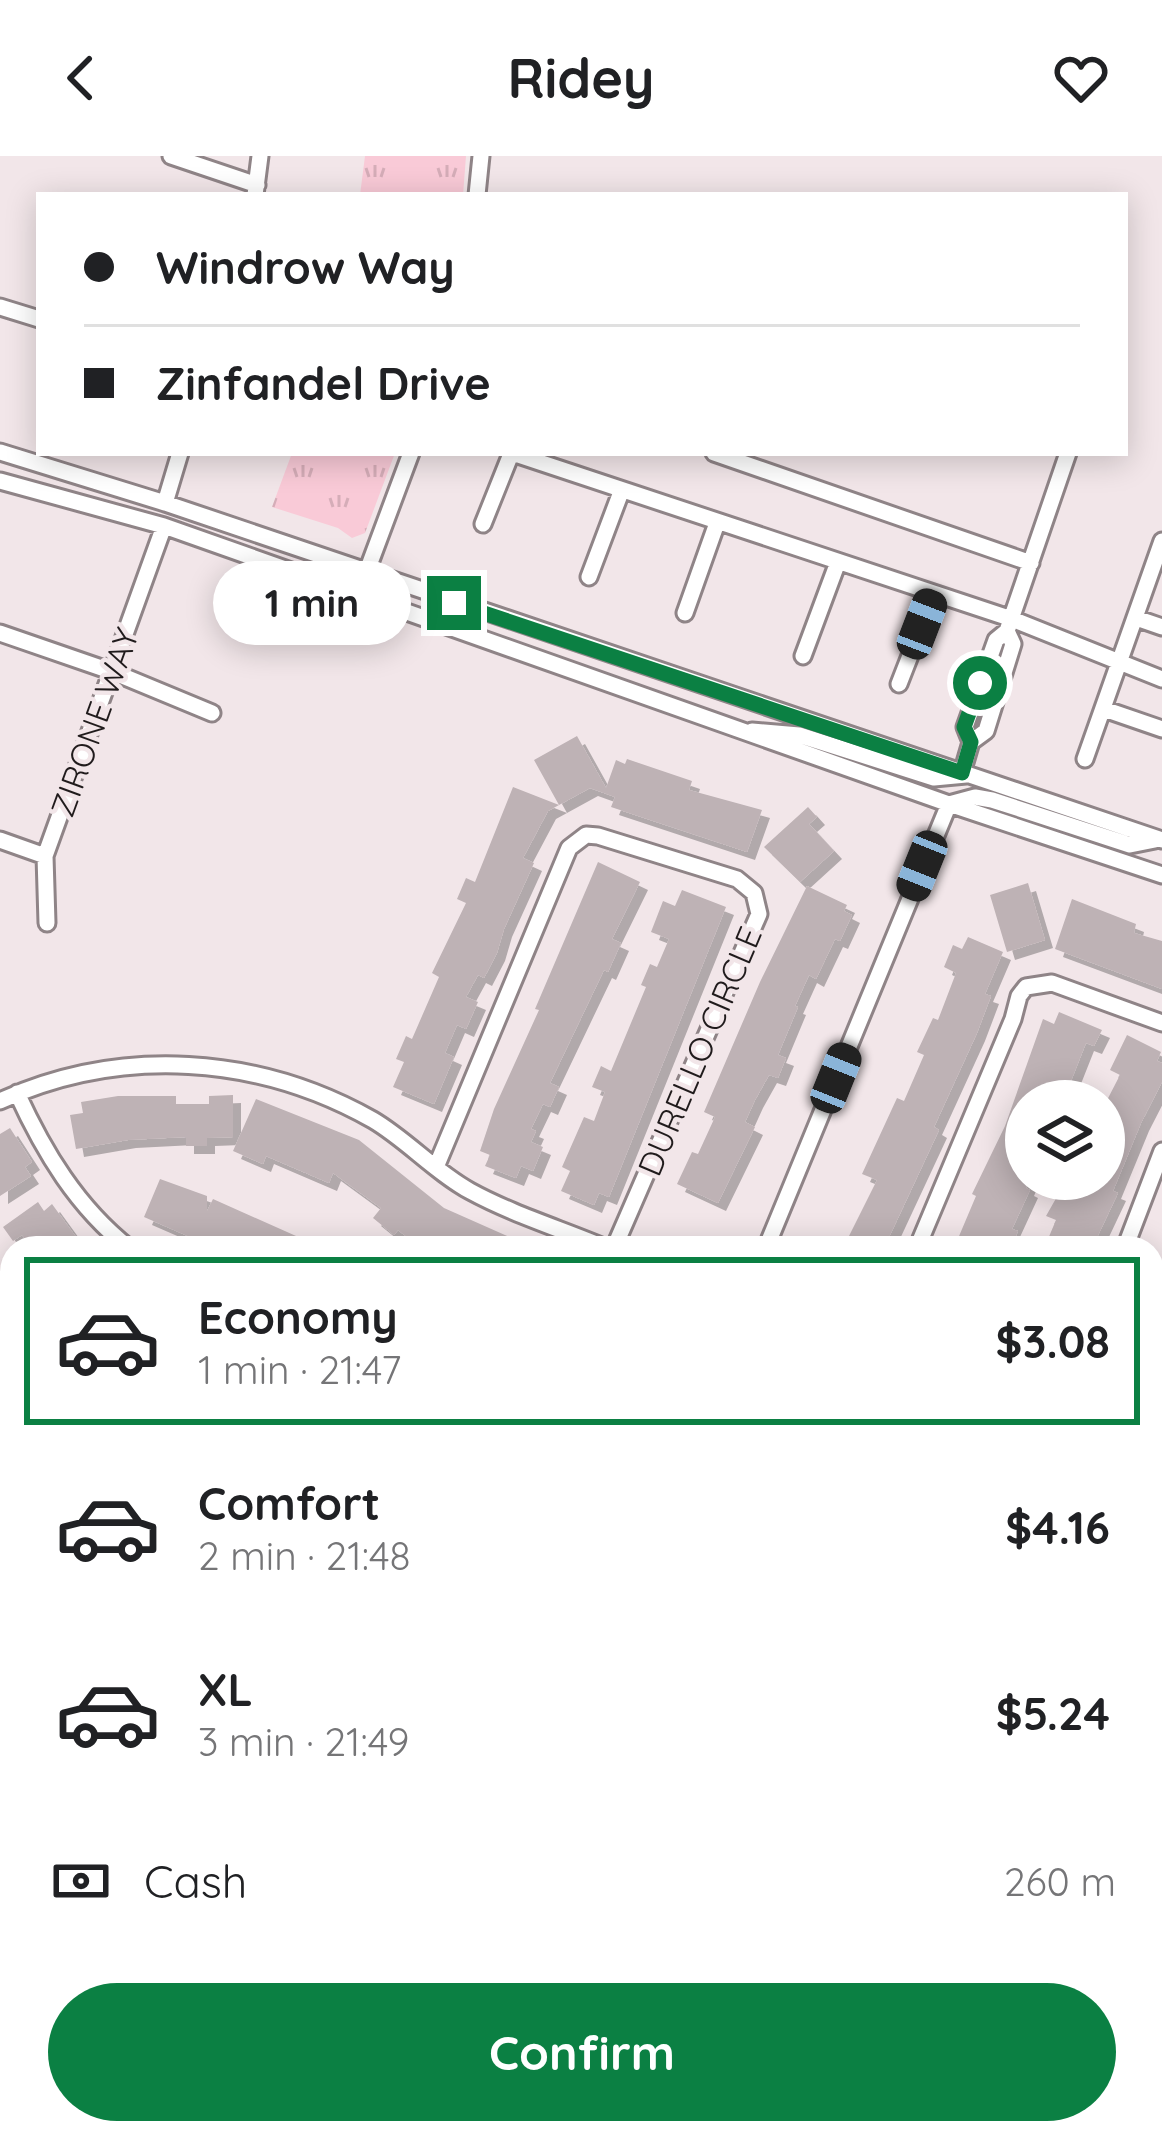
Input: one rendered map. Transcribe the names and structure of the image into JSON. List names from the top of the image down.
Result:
{
  "streets": {
    "street": ["ZIRONE WAY", "DURELLO CIRCLE"]
  },
  "page": {
    "header": "Ridey",
    "banner": ["Windrow Way", "Zinfandel Drive"],
    "bubble": "1 min",
    "list": [
      {
        "name": "Economy",
        "note": "1 min · 21:47",
        "value": "$3.08"
      },
      {
        "name": "Comfort",
        "note": "2 min · 21:48",
        "value": "$4.16"
      },
      {
        "name": "XL",
        "note": "3 min · 21:49",
        "value": "$5.24"
      }
    ],
    "pay": ["Cash", "260 m"],
    "buttons": "Confirm"
  }
}
